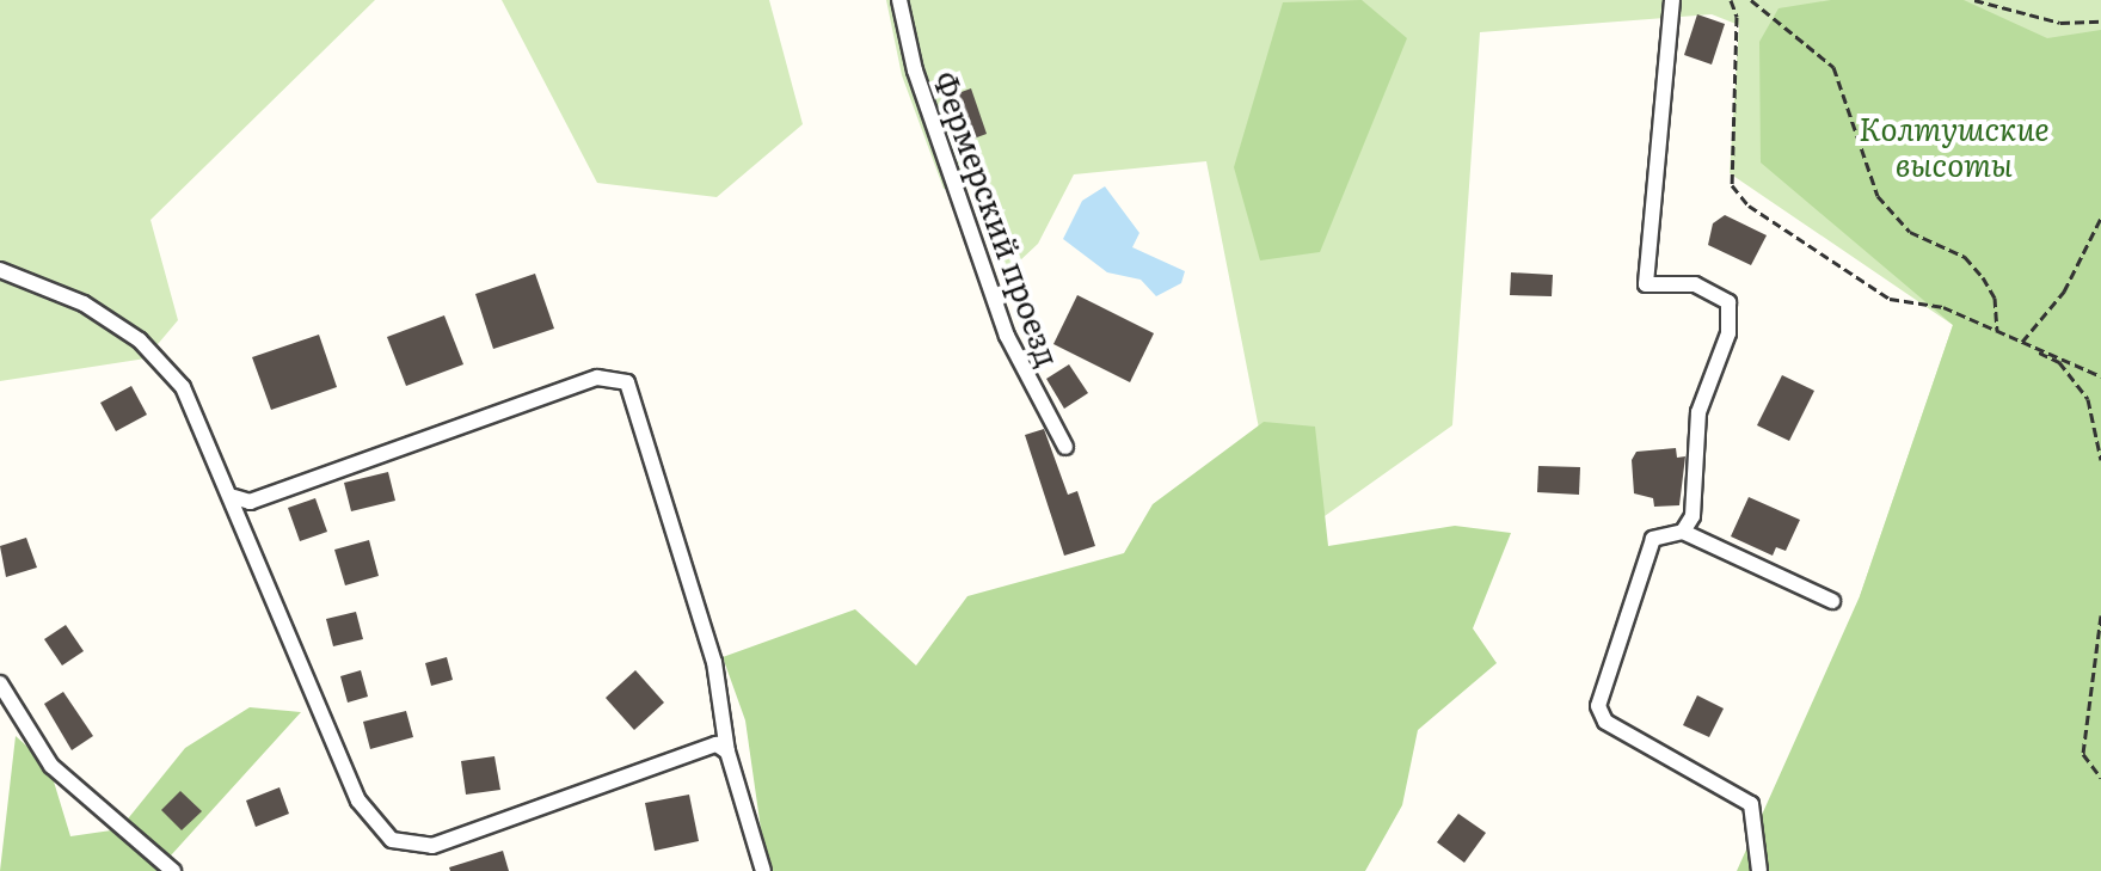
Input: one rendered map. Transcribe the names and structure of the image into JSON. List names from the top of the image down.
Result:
{
  "streets": {
    "street": ["Фермерский проезд"]
  },
  "parks": ["Колтушские высоты"]
}
